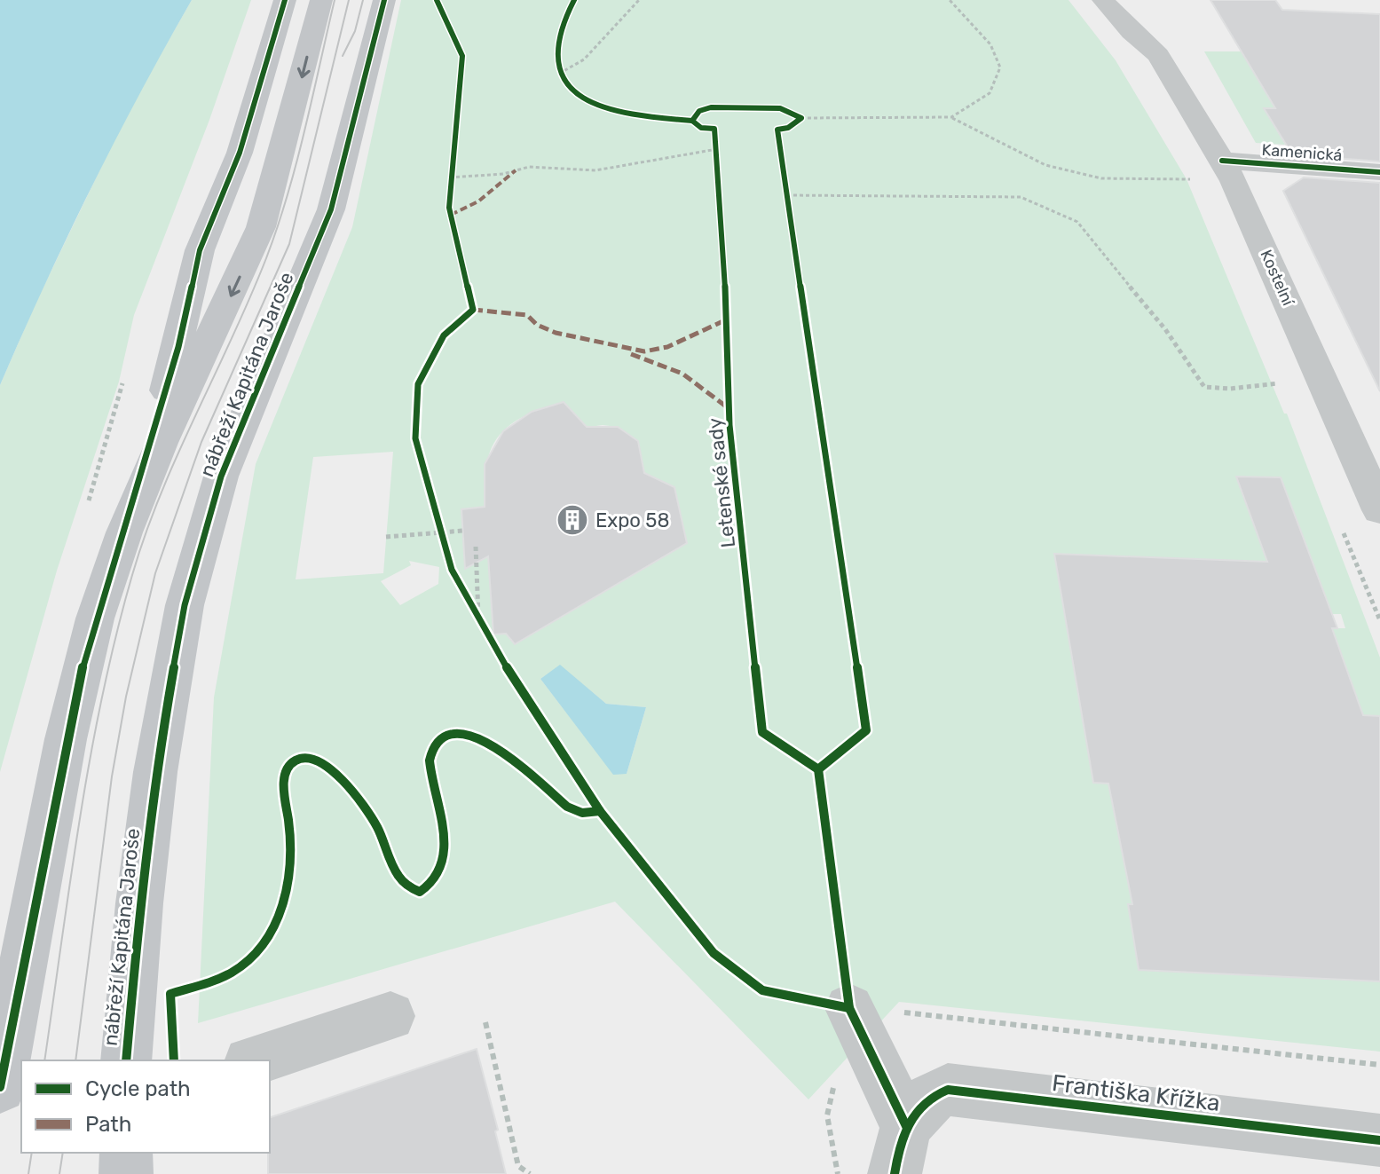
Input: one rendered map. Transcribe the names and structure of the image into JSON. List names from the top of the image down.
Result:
{
  "streets": {
    "main road": ["nábřeží Kapitána Jaroše"],
    "street": ["Kamenická", "Kostelní", "Františka Křížka"],
    "cycle path": ["Letenské sady"]
  },
  "crossings": [
    ["Kamenická", "Kostelní"]
  ],
  "places": {
    "building": ["Expo 58"]
  },
  "legend": ["Cycle path", "Path"]
}
